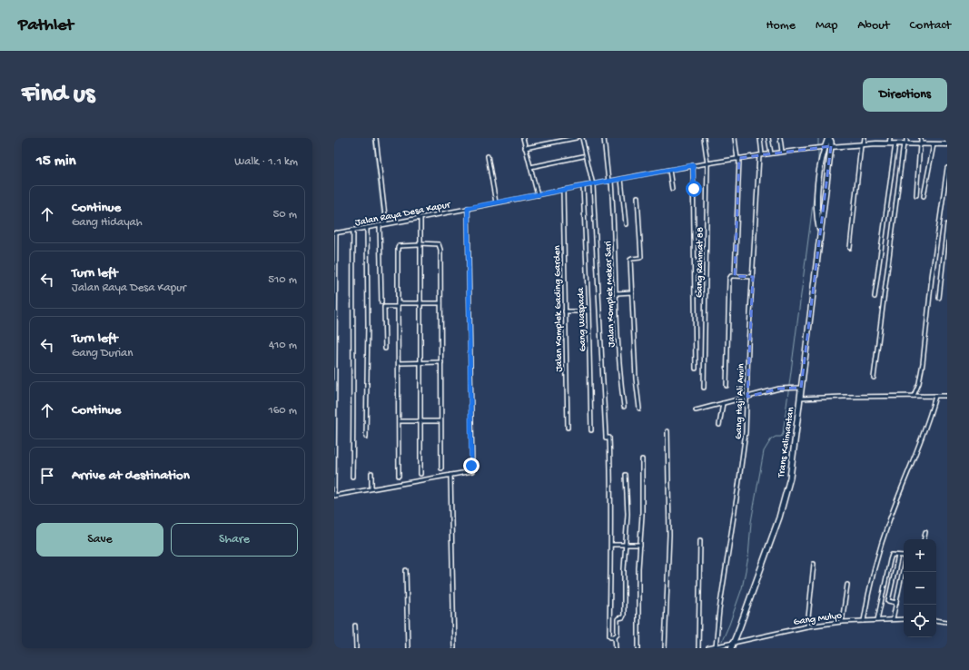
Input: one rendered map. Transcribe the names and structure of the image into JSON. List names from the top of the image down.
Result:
{
  "streets": {
    "highway": ["Trans Kalimantan"],
    "street": [
      "Jalan Raya Desa Kapur",
      "Gang Rahmat 88",
      "Jalan Komplek Mekar Sari",
      "Jalan Komplek Gading Garden",
      "Gang Waspada",
      "Gang Haji Ali Amin",
      "Gang Mulyo"
    ]
  },
  "crossings": [
    ["Jalan Raya Desa Kapur", "Gang Rahmat 88"],
    ["Jalan Raya Desa Kapur", "Jalan Komplek Mekar Sari"],
    ["Jalan Raya Desa Kapur", "Jalan Komplek Gading Garden"],
    ["Jalan Raya Desa Kapur", "Gang Waspada"],
    ["Jalan Raya Desa Kapur", "Gang Haji Ali Amin"],
    ["Jalan Raya Desa Kapur", "Trans Kalimantan"],
    ["Gang Haji Ali Amin", "Gang Mulyo"],
    ["Trans Kalimantan", "Gang Mulyo"]
  ],
  "page": {
    "header": "Pathlet",
    "nav": [
      "Home",
      "Map",
      "About",
      "Contact"
    ],
    "buttons": [
      "Directions",
      ["Save", "Share"]
    ],
    "title": "Find us",
    "heading": ["15 min", "Walk · 1.1 km"],
    "list": [
      ["Continue", "Gang Hidayah", "50 m"],
      ["Turn left", "Jalan Raya Desa Kapur", "510 m"],
      ["Turn left", "Gang Durian", "410 m"],
      ["Continue", "160 m"],
      "Arrive at destination"
    ],
    "map_buttons": ["+", "−"]
  }
}
